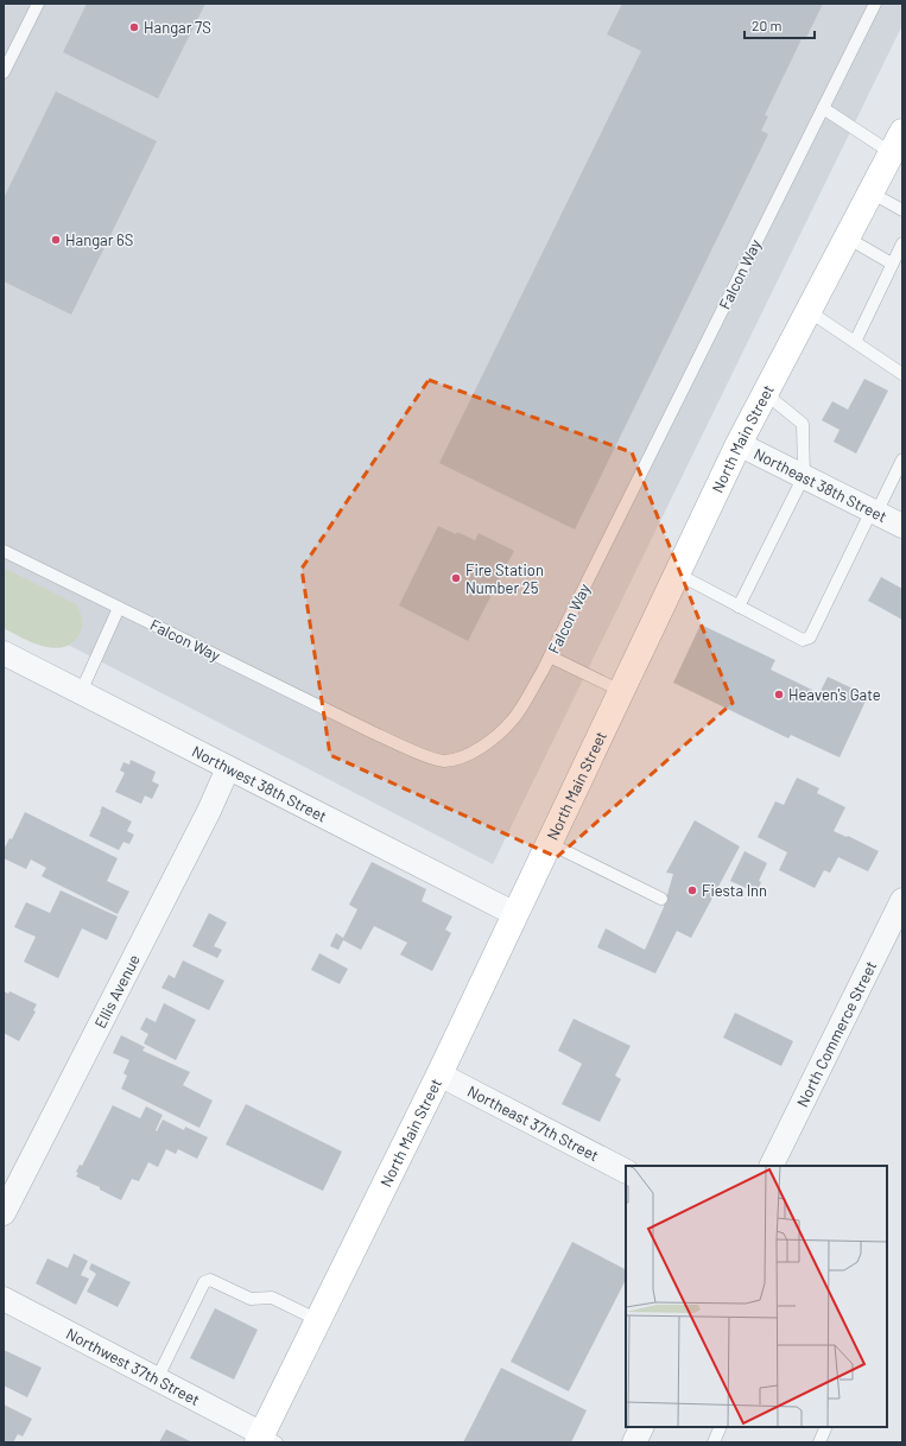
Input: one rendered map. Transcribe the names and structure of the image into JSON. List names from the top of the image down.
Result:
{
  "streets": {
    "main road": ["North Main Street"],
    "street": [
      "Northeast 38th Street",
      "Northwest 38th Street",
      "Ellis Avenue",
      "North Commerce Street",
      "Northeast 37th Street",
      "Northwest 37th Street"
    ],
    "lane": ["Falcon Way"]
  },
  "crossings": [
    ["North Main Street", "Northeast 38th Street"],
    ["North Main Street", "Northwest 38th Street"],
    ["North Main Street", "Northeast 37th Street"],
    ["North Main Street", "Northwest 37th Street"],
    ["Northwest 38th Street", "Ellis Avenue"]
  ],
  "places": [
    "Hangar 7S",
    "Hangar 6S",
    "Fire Station Number 25",
    "Heaven's Gate",
    "Fiesta Inn"
  ],
  "scale_bar": "20 m"
}
